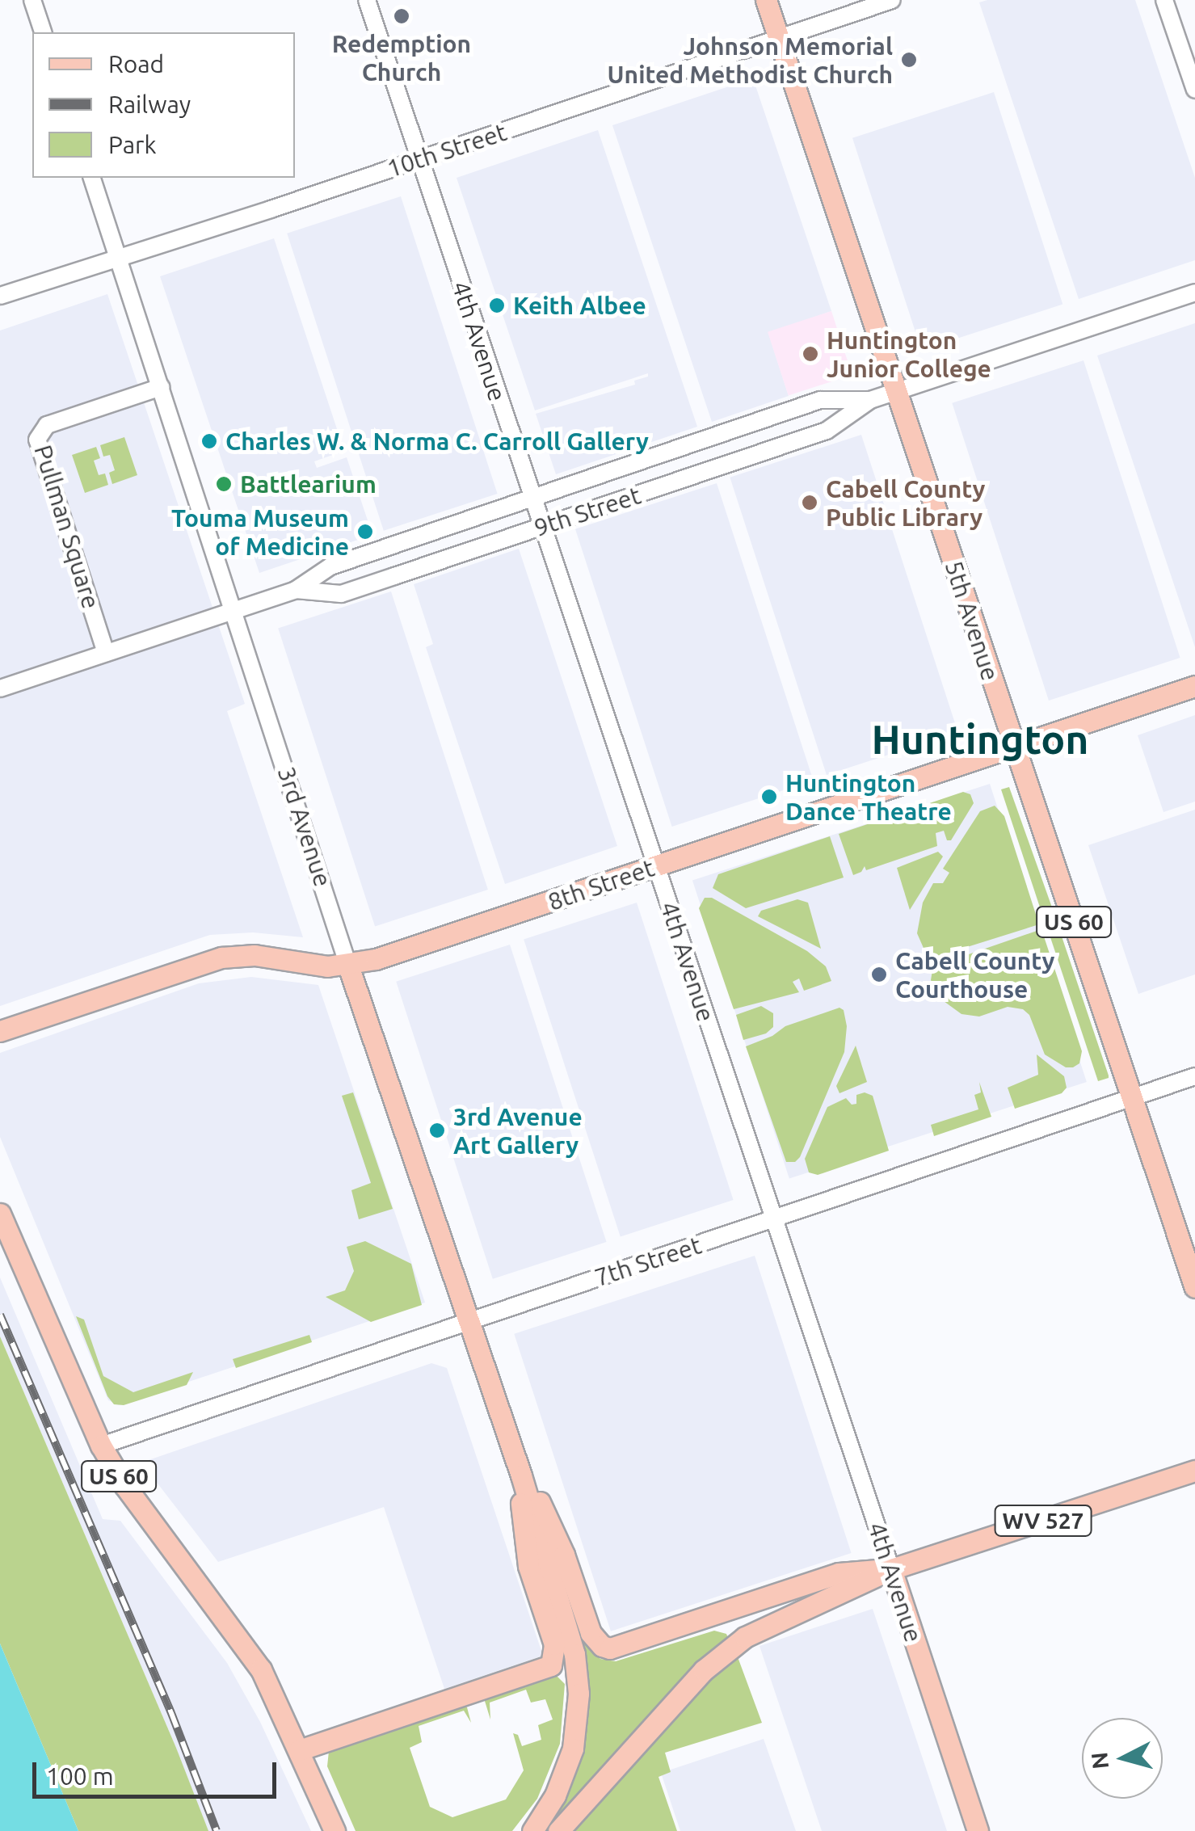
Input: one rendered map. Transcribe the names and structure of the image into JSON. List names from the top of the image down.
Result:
{
  "streets": {
    "main road": [
      "4th Avenue",
      "5th Avenue",
      "3rd Avenue",
      "8th Street",
      "US 60",
      "WV 527"
    ],
    "street": [
      "10th Street",
      "9th Street",
      "Pullman Square",
      "7th Street"
    ]
  },
  "crossings": [
    ["10th Street", "4th Avenue"],
    ["10th Street", "5th Avenue"],
    ["10th Street", "3rd Avenue"],
    ["4th Avenue", "9th Street"],
    ["4th Avenue", "8th Street"],
    ["4th Avenue", "7th Street"],
    ["4th Avenue", "WV 527"],
    ["9th Street", "Pullman Square"],
    ["9th Street", "5th Avenue"],
    ["9th Street", "3rd Avenue"],
    ["Pullman Square", "3rd Avenue"],
    ["5th Avenue", "8th Street"],
    ["5th Avenue", "7th Street"],
    ["3rd Avenue", "8th Street"],
    ["3rd Avenue", "7th Street"],
    ["US 60", "7th Street"]
  ],
  "districts": ["Huntington"],
  "places": [
    "Redemption Church",
    "Johnson Memorial United Methodist Church",
    "Keith Albee",
    "Huntington Junior College",
    "Charles W. & Norma C. Carroll Gallery",
    "Battlearium",
    "Cabell County Public Library",
    "Touma Museum of Medicine",
    "Huntington Dance Theatre",
    "Cabell County Courthouse",
    "3rd Avenue Art Gallery"
  ],
  "legend": ["Road", "Railway", "Park"],
  "scale_bar": "100 m",
  "north": "left"
}
